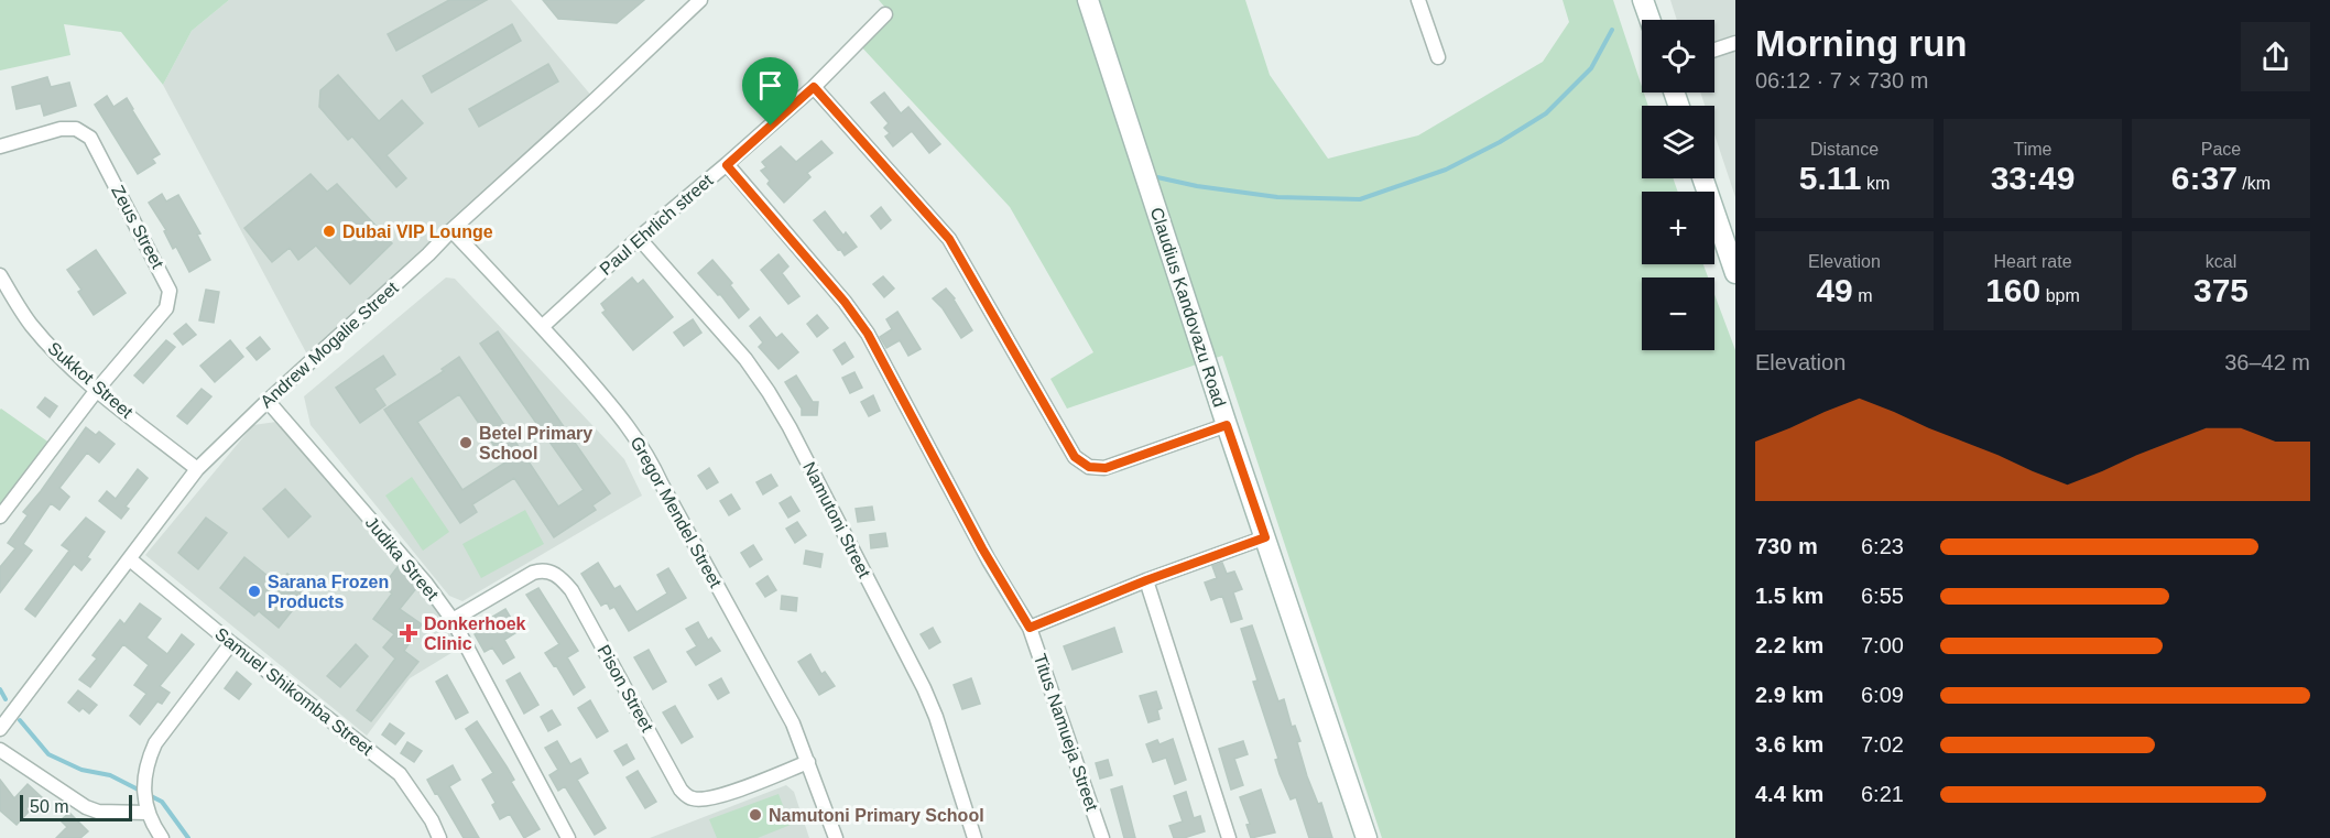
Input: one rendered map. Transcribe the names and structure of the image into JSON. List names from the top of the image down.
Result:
{
  "streets": {
    "street": [
      "Paul Ehrlich street",
      "Zeus Street",
      "Claudius Kandovazu Road",
      "Andrew Mogalie Street",
      "Sukkot Street",
      "Gregor Mendel Street",
      "Namutoni Street",
      "Judika Street",
      "Pison Street",
      "Samuel Shikomba Street",
      "Titus Namueja Street"
    ]
  },
  "crossings": [
    ["Paul Ehrlich street", "Gregor Mendel Street"],
    ["Paul Ehrlich street", "Namutoni Street"],
    ["Paul Ehrlich street", "Titus Namueja Street"],
    ["Zeus Street", "Sukkot Street"],
    ["Andrew Mogalie Street", "Sukkot Street"],
    ["Andrew Mogalie Street", "Gregor Mendel Street"],
    ["Andrew Mogalie Street", "Judika Street"],
    ["Andrew Mogalie Street", "Samuel Shikomba Street"],
    ["Gregor Mendel Street", "Pison Street"],
    ["Judika Street", "Pison Street"]
  ],
  "places": {
    "other": [
      "Dubai VIP Lounge",
      "Betel Primary School",
      "Sarana Frozen Products",
      "Namutoni Primary School"
    ],
    "health": ["Donkerhoek Clinic"]
  },
  "scale_bar": "50 m",
  "page": {
    "heading": ["Morning run", "06:12 · 7 × 730 m"],
    "map_buttons": ["+", "−"],
    "stats": [
      ["Distance", "5.11 km"],
      ["Time", "33:49"],
      ["Pace", "6:37 /km"],
      ["Elevation", "49 m"],
      ["Heart rate", "160 bpm"],
      ["kcal", "375"]
    ],
    "chart": ["Elevation", "36–42 m"],
    "list": [
      {
        "name": "730 m",
        "note": "6:23"
      },
      {
        "name": "1.5 km",
        "note": "6:55"
      },
      {
        "name": "2.2 km",
        "note": "7:00"
      },
      {
        "name": "2.9 km",
        "note": "6:09"
      },
      {
        "name": "3.6 km",
        "note": "7:02"
      },
      {
        "name": "4.4 km",
        "note": "6:21"
      }
    ],
    "scale": "50 m"
  }
}
